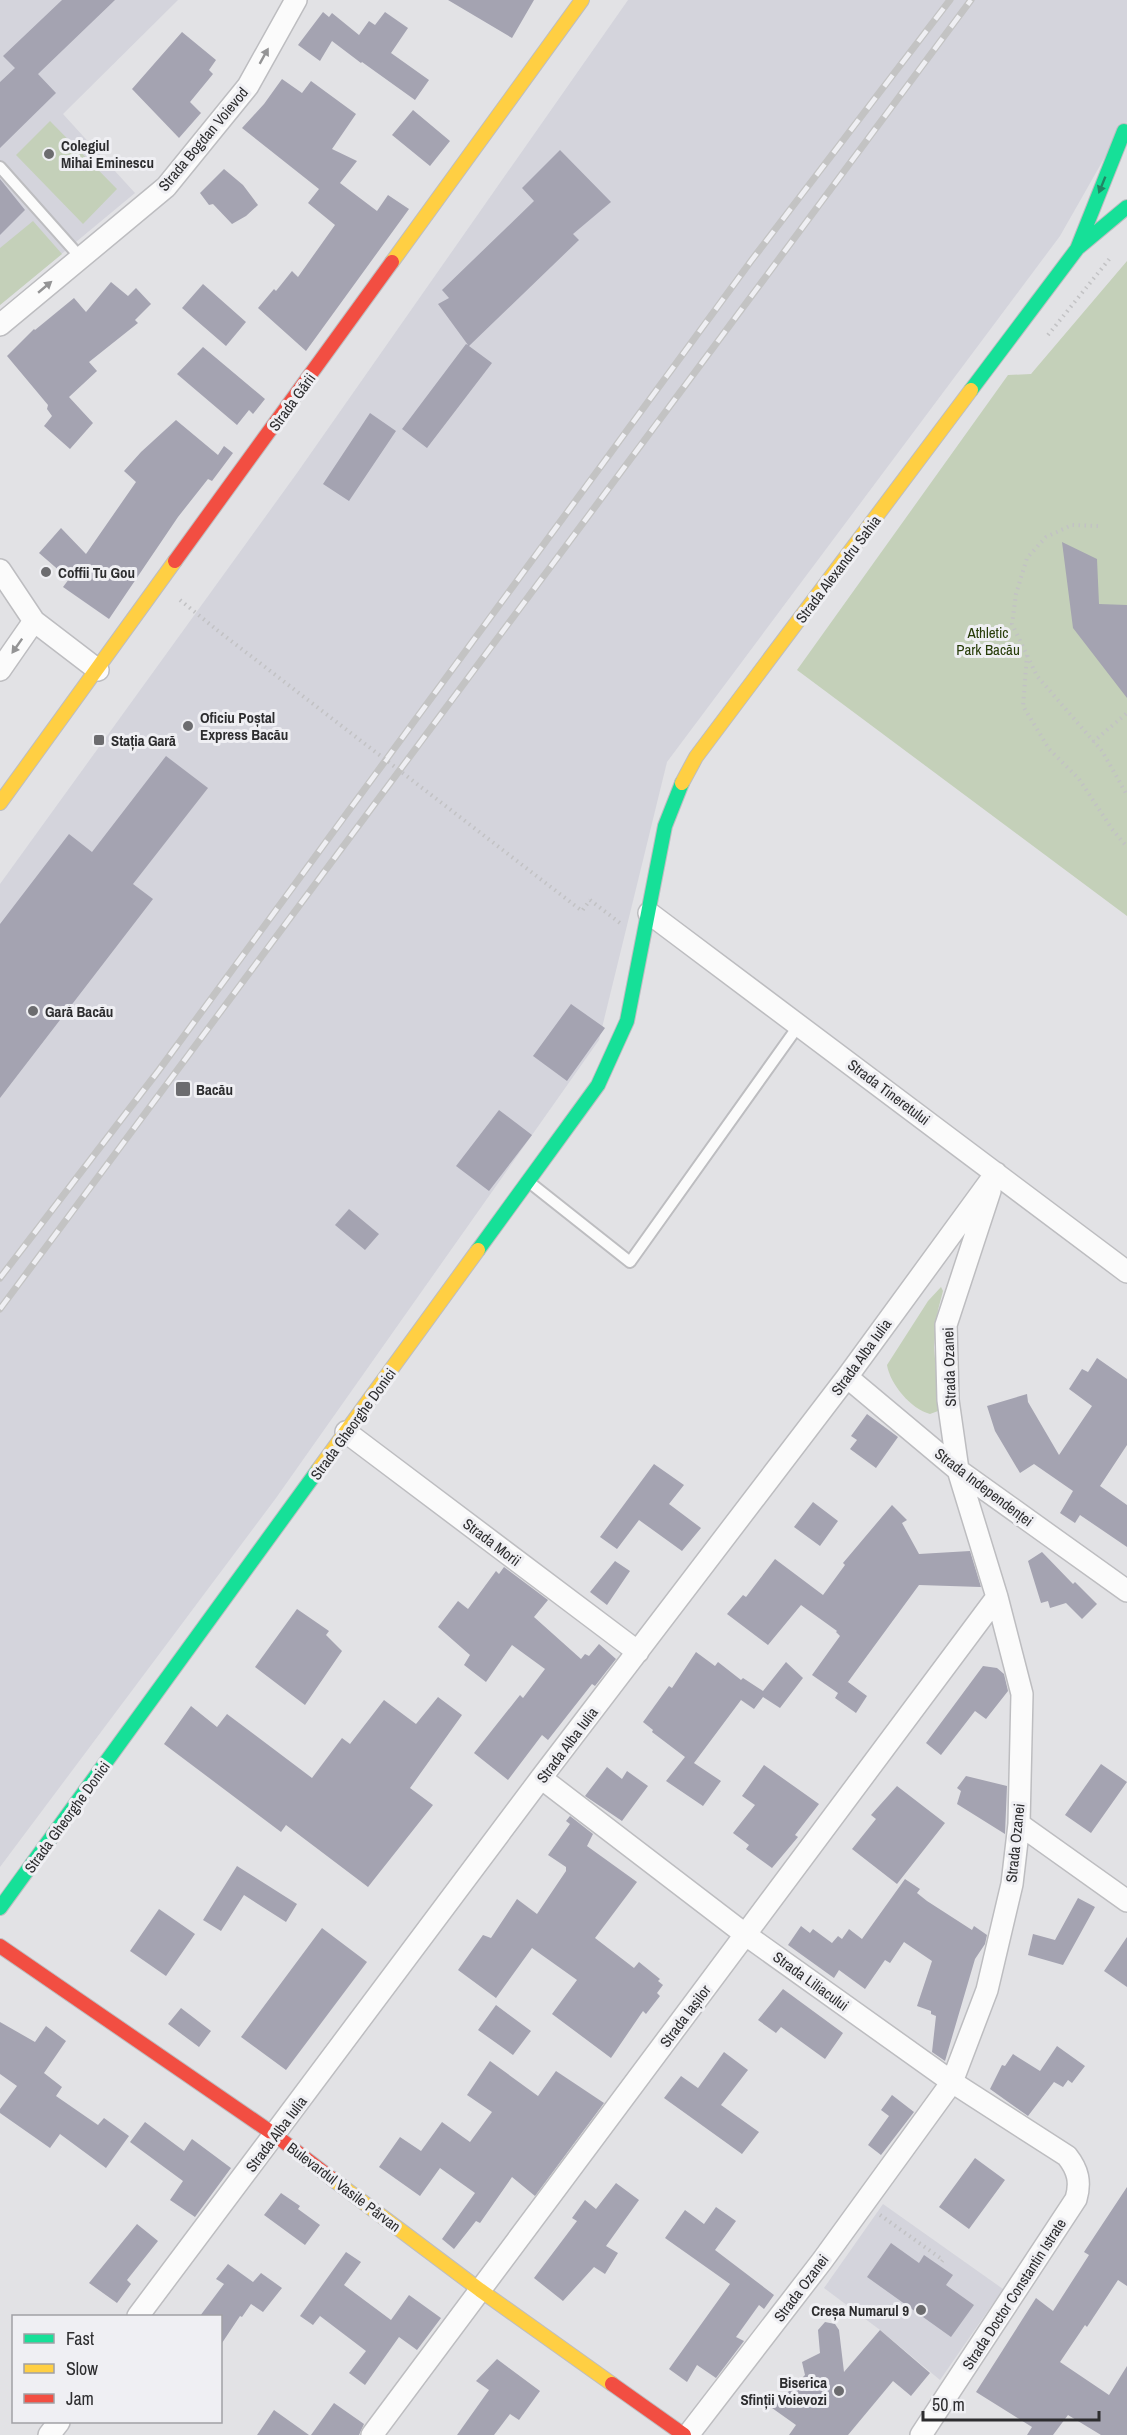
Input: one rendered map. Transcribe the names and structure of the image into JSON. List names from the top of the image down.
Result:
{
  "streets": {
    "street": [
      "Strada Bogdan Voievod",
      "Strada Gării",
      "Strada Alexandru Sahia",
      "Strada Tineretului",
      "Strada Alba Iulia",
      "Strada Ozanei",
      "Strada Gheorghe Donici",
      "Strada Independenței",
      "Strada Morii",
      "Strada Liliacului",
      "Strada Iașilor",
      "Bulevardul Vasile Pârvan",
      "Strada Doctor Constantin Istrate"
    ]
  },
  "crossings": [
    ["Strada Alexandru Sahia", "Strada Tineretului"],
    ["Strada Alexandru Sahia", "Strada Gheorghe Donici"],
    ["Strada Tineretului", "Strada Alba Iulia"],
    ["Strada Tineretului", "Strada Ozanei"],
    ["Strada Tineretului", "Strada Gheorghe Donici"],
    ["Strada Alba Iulia", "Strada Ozanei"],
    ["Strada Alba Iulia", "Strada Independenței"],
    ["Strada Alba Iulia", "Strada Morii"],
    ["Strada Alba Iulia", "Strada Liliacului"],
    ["Strada Alba Iulia", "Bulevardul Vasile Pârvan"],
    ["Strada Ozanei", "Strada Independenței"],
    ["Strada Ozanei", "Strada Liliacului"],
    ["Strada Ozanei", "Strada Iașilor"],
    ["Strada Ozanei", "Bulevardul Vasile Pârvan"],
    ["Strada Gheorghe Donici", "Strada Morii"],
    ["Strada Liliacului", "Strada Iașilor"],
    ["Strada Liliacului", "Strada Doctor Constantin Istrate"],
    ["Strada Iașilor", "Bulevardul Vasile Pârvan"]
  ],
  "one_way": ["Strada Bogdan Voievod"],
  "parks": ["Athletic Park Bacău"],
  "places": {
    "other": [
      "Colegiul Mihai Eminescu",
      "Coffii Tu Gou",
      "Oficiu Poștal Express Bacău",
      "Gară Bacău",
      "Creșa Numarul 9",
      "Biserica Sfinții Voievozi"
    ],
    "transit": ["Stația Gară", "Bacău"]
  },
  "legend": ["Fast", "Slow", "Jam"],
  "scale_bar": "50 m"
}
